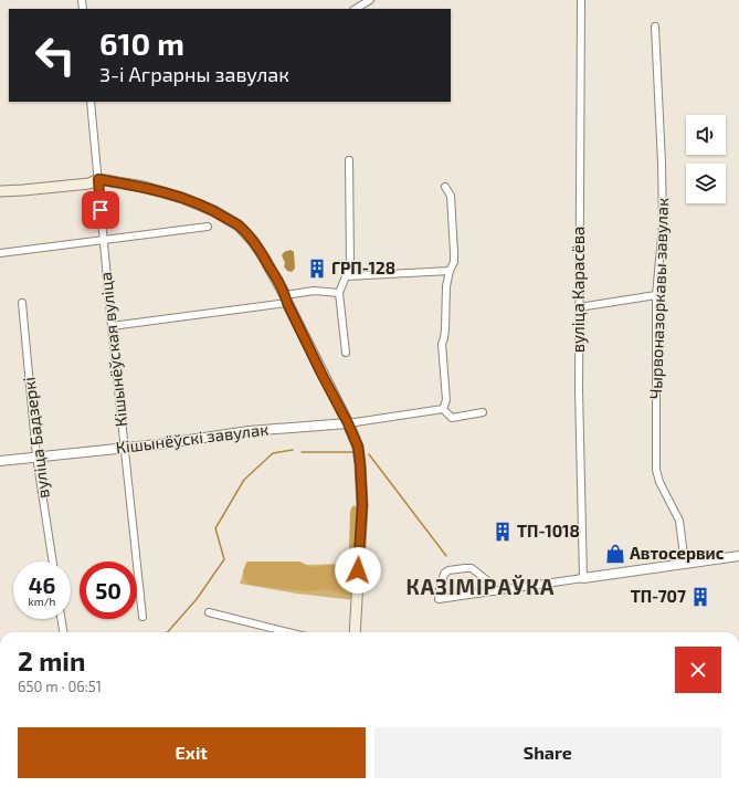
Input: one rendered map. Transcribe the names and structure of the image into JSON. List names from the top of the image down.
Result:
{
  "streets": {
    "street": [
      "вуліца Карасёва",
      "Чырвоназоркавы завулак",
      "Кішынёўская вуліца",
      "вуліца Бадзеркі",
      "Кішынёўскі завулак"
    ]
  },
  "crossings": [
    ["Кішынёўская вуліца", "Кішынёўскі завулак"],
    ["вуліца Бадзеркі", "Кішынёўскі завулак"]
  ],
  "districts": ["КАЗІМІРАЎКА"],
  "places": {
    "building": ["ГРП-128", "ТП-1018", "ТП-707"],
    "shop": ["Автосервис"]
  },
  "page": {
    "turn": ["610 m", "3-і Аграрны завулак"],
    "speed": "46 km/h",
    "limit": "50",
    "heading": ["2 min", "650 m · 06:51"],
    "buttons": ["Exit", "Share"]
  }
}
